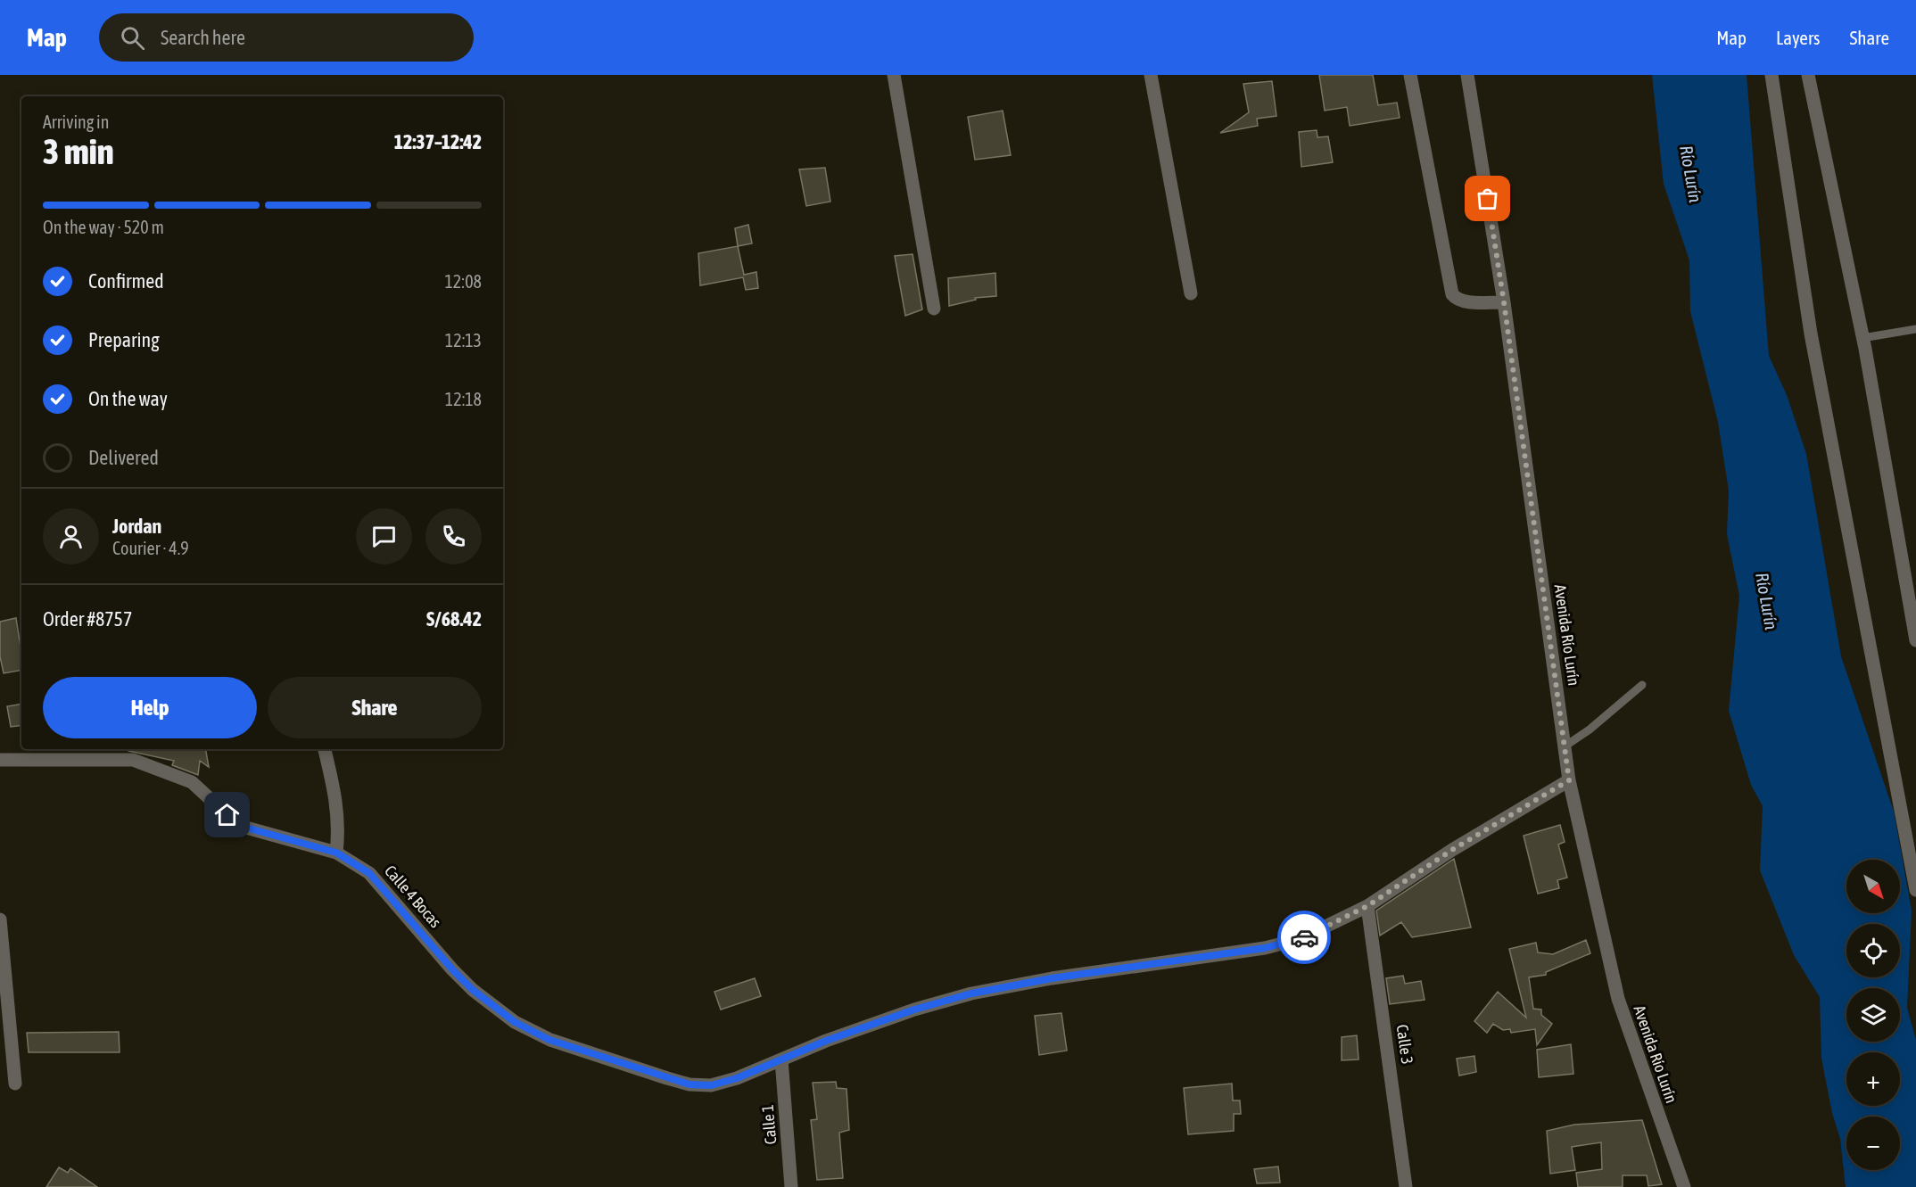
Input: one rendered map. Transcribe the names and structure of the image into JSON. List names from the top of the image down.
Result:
{
  "streets": {
    "street": [
      "Avenida Río Lurín",
      "Calle 4 Bocas",
      "Calle 3",
      "Calle 1"
    ]
  },
  "crossings": [
    ["Avenida Río Lurín", "Calle 4 Bocas"],
    ["Calle 4 Bocas", "Calle 3"],
    ["Calle 4 Bocas", "Calle 1"]
  ],
  "water": ["Río Lurín"],
  "north": "bottom right",
  "page": {
    "header": "Map",
    "search": "Search here",
    "nav": ["Map", "Layers", "Share"],
    "heading": ["3 min", "Arriving in", "12:37–12:42"],
    "panel": [
      "Jordan",
      "Courier · 4.9",
      "Order #8757",
      "S/68.42"
    ],
    "bar": "On the way · 520 m",
    "list": [
      ["Confirmed", "12:08"],
      ["Preparing", "12:13"],
      ["On the way", "12:18"],
      "Delivered"
    ],
    "buttons": ["Help", "Share"],
    "map_buttons": ["+", "−"]
  }
}
